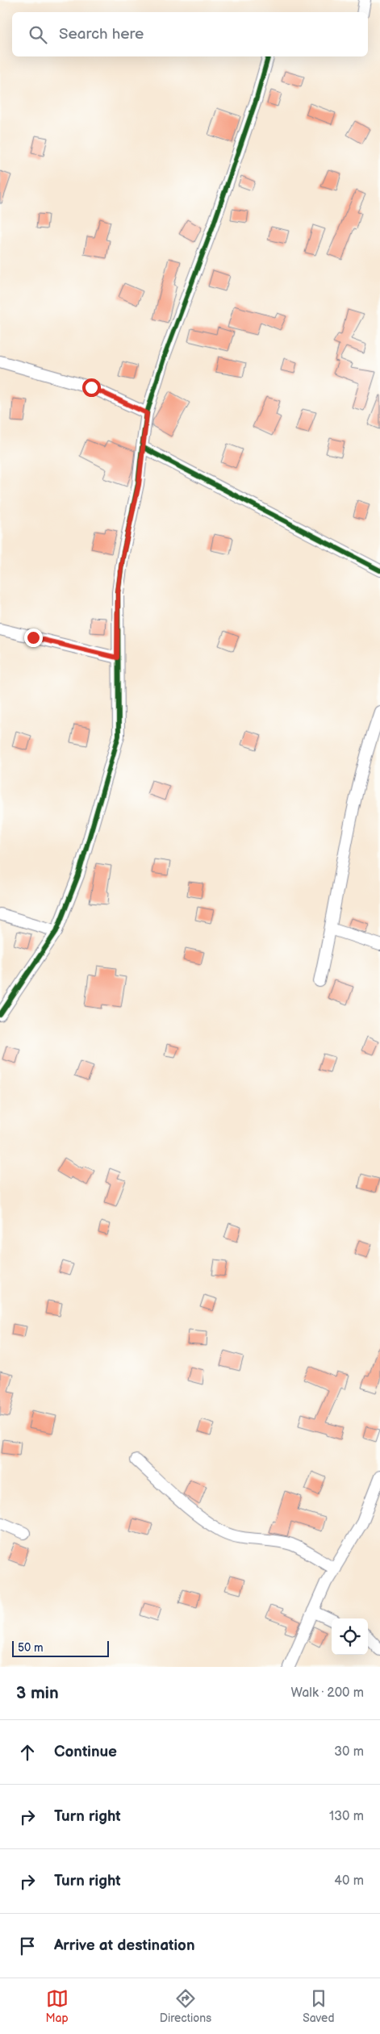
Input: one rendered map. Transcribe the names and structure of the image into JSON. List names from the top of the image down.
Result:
{
  "scale_bar": "50 m",
  "page": {
    "search": "Search here",
    "scale": "50 m",
    "heading": ["3 min", "Walk · 200 m"],
    "list": [
      ["Continue", "30 m"],
      ["Turn right", "130 m"],
      ["Turn right", "40 m"],
      "Arrive at destination"
    ],
    "nav": ["Map", "Directions", "Saved"]
  }
}
